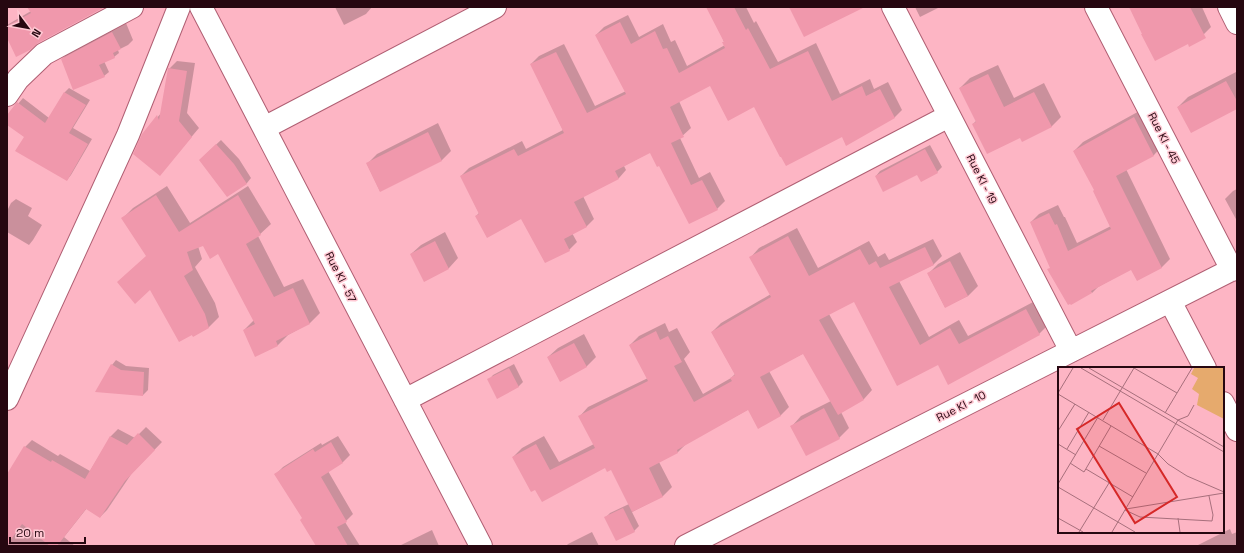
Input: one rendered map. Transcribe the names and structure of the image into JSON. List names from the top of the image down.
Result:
{
  "streets": {
    "street": [
      "Rue KI - 45",
      "Rue KI - 19",
      "Rue KI - 57",
      "Rue KI - 10"
    ]
  },
  "crossings": [
    ["Rue KI - 45", "Rue KI - 10"],
    ["Rue KI - 19", "Rue KI - 10"]
  ],
  "scale_bar": "20 m",
  "north": "bottom right"
}
